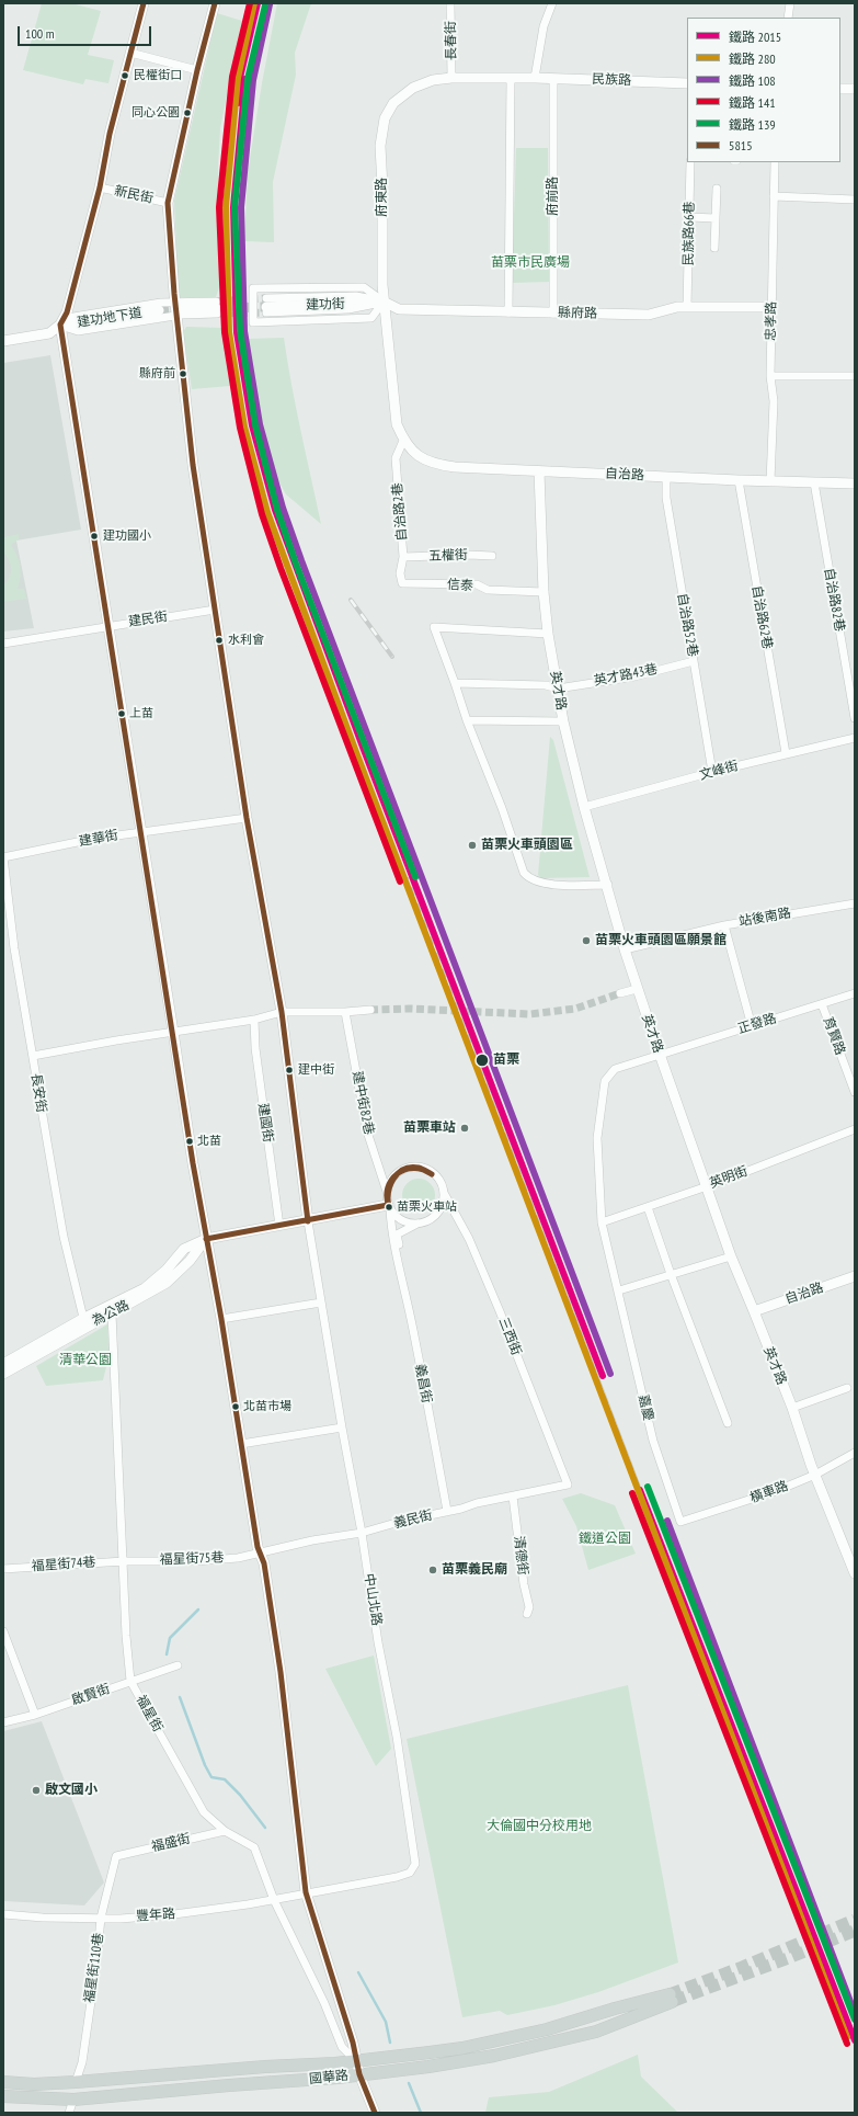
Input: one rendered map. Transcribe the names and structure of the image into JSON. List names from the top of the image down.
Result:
{
  "streets": {
    "main road": ["國華路"],
    "street": [
      "長春街",
      "民族路",
      "新民街",
      "府前路",
      "府東路",
      "民族路66巷",
      "建功街",
      "縣府路",
      "建功地下道",
      "忠孝路",
      "自治路",
      "自治路2巷",
      "五權街",
      "信泰",
      "自治路82巷",
      "自治路62巷",
      "建民街",
      "自治路52巷",
      "英才路43巷",
      "英才路",
      "文峰街",
      "建華街",
      "站後南路",
      "正發路",
      "育賢路",
      "長安街",
      "建中街82巷",
      "建國街",
      "英明街",
      "為公路",
      "三西街",
      "義昌街",
      "嘉慶",
      "橫車路",
      "義民街",
      "清德街",
      "福星街75巷",
      "福星街74巷",
      "中山北路",
      "啟賢街",
      "福星街",
      "福盛街",
      "豐年路",
      "福星街110巷"
    ]
  },
  "crossings": [
    ["長春街", "府東路"],
    ["民族路", "府前路"],
    ["民族路", "府東路"],
    ["府前路", "縣府路"],
    ["府東路", "建功街"],
    ["府東路", "縣府路"],
    ["府東路", "自治路"],
    ["府東路", "自治路2巷"],
    ["民族路66巷", "縣府路"],
    ["建功街", "縣府路"],
    ["縣府路", "忠孝路"],
    ["忠孝路", "自治路"],
    ["自治路", "自治路2巷"],
    ["自治路", "自治路82巷"],
    ["自治路", "自治路62巷"],
    ["自治路", "自治路52巷"],
    ["自治路", "英才路"],
    ["自治路2巷", "五權街"],
    ["自治路2巷", "信泰"],
    ["信泰", "英才路"],
    ["自治路62巷", "文峰街"],
    ["自治路52巷", "英才路43巷"],
    ["自治路52巷", "文峰街"],
    ["英才路43巷", "英才路"],
    ["英才路", "文峰街"],
    ["英才路", "站後南路"],
    ["英才路", "正發路"],
    ["英才路", "英明街"],
    ["英才路", "橫車路"],
    ["建華街", "長安街"],
    ["正發路", "育賢路"],
    ["正發路", "英明街"],
    ["正發路", "嘉慶"],
    ["長安街", "為公路"],
    ["建中街82巷", "三西街"],
    ["英明街", "嘉慶"],
    ["為公路", "福星街"],
    ["三西街", "義民街"],
    ["義昌街", "義民街"],
    ["嘉慶", "橫車路"],
    ["義民街", "清德街"],
    ["義民街", "福星街75巷"],
    ["義民街", "中山北路"],
    ["福星街75巷", "福星街74巷"],
    ["福星街75巷", "福星街"],
    ["福星街74巷", "福星街"],
    ["中山北路", "豐年路"],
    ["啟賢街", "福星街"],
    ["福星街", "福盛街"],
    ["福星街", "豐年路"],
    ["福星街", "國華路"],
    ["福盛街", "福星街110巷"],
    ["豐年路", "福星街110巷"],
    ["福星街110巷", "國華路"]
  ],
  "parks": [
    "苗栗市民廣場",
    "清華公園",
    "鐵道公園",
    "大倫國中分校用地"
  ],
  "places": [
    "民權街口",
    "同心公園",
    "縣府前",
    "建功國小",
    "水利會",
    "上苗",
    "苗栗火車頭園區",
    "苗栗火車頭園區願景館",
    "苗栗",
    "建中街",
    "苗栗車站",
    "北苗",
    "苗栗火車站",
    "北苗市場",
    "苗栗義民廟",
    "啟文國小"
  ],
  "lines": [
    "rail line 2015",
    "rail line 280",
    "rail line 141",
    "transit line 5815",
    "rail line 108",
    "rail line 139"
  ],
  "legend": [
    "鐵路 2015",
    "鐵路 280",
    "鐵路 108",
    "鐵路 141",
    "鐵路 139",
    "5815"
  ],
  "scale_bar": "100 m"
}
